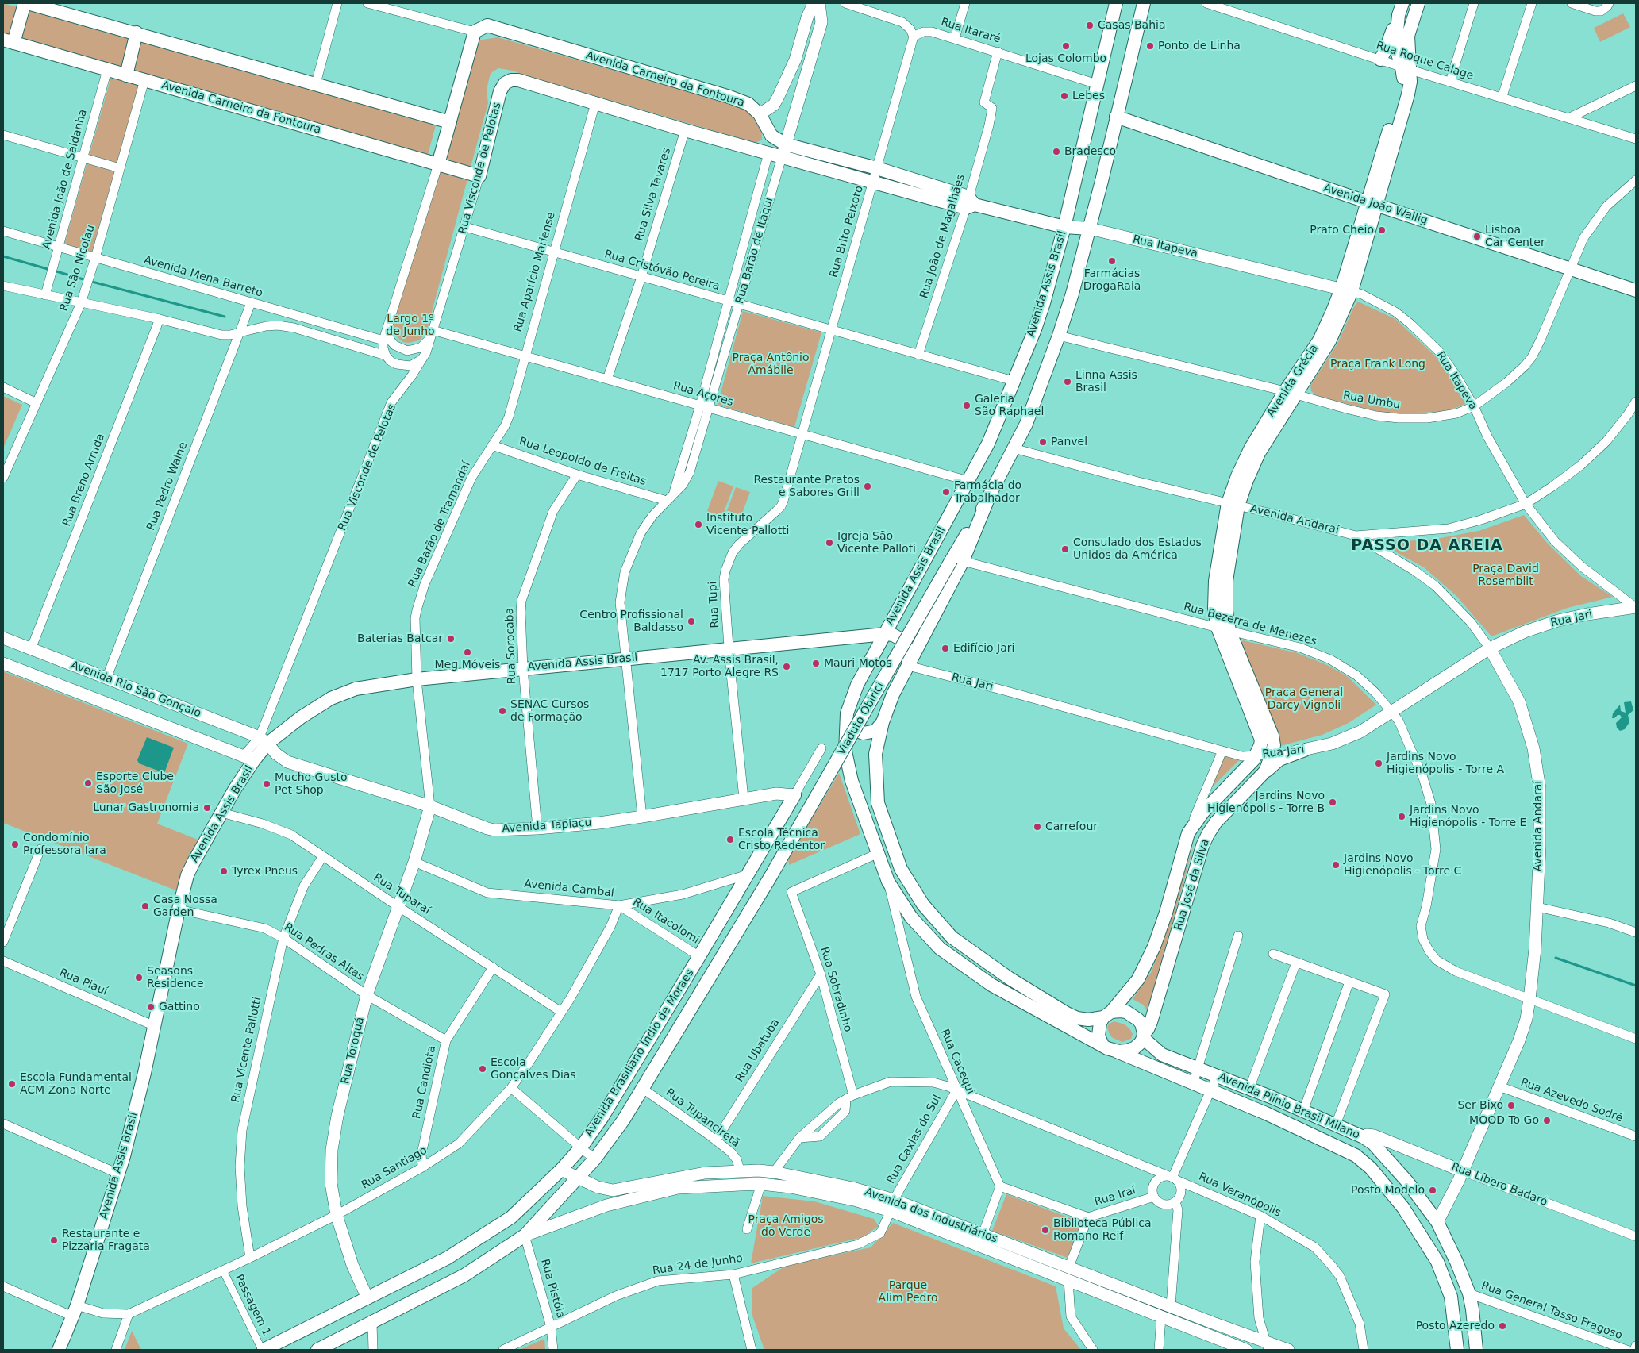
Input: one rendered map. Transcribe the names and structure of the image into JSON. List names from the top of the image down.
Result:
{
  "streets": {
    "main road": [
      "Avenida Carneiro da Fontoura",
      "Rua Visconde de Pelotas",
      "Avenida João Wallig",
      "Avenida Assis Brasil",
      "Avenida Grécia",
      "Viaduto Obirici",
      "Rua José da Silva",
      "Avenida Brasiliano Índio de Moraes",
      "Avenida Plínio Brasil Milano"
    ],
    "street": [
      "Rua Itararé",
      "Rua Roque Calage",
      "Avenida João de Saldanha",
      "Rua Silva Tavares",
      "Rua Brito Peixoto",
      "Rua João de Magalhães",
      "Rua Itapeva",
      "Rua Barão de Itaqui",
      "Rua São Nicolau",
      "Rua Cristóvão Pereira",
      "Rua Aparício Mariense",
      "Avenida Mena Barreto",
      "Rua Açores",
      "Rua Umbu",
      "Rua Leopoldo de Freitas",
      "Rua Breno Arruda",
      "Rua Pedro Waine",
      "Avenida Andaraí",
      "Rua Barão de Tramandaí",
      "Rua Tupi",
      "Rua Jari",
      "Rua Bezerra de Menezes",
      "Rua Sorocaba",
      "Avenida Rio São Gonçalo",
      "Avenida Tapiaçu",
      "Avenida Cambaí",
      "Rua Tuparaí",
      "Rua Itacolomi",
      "Rua Pedras Altas",
      "Rua Piauí",
      "Rua Sobradinho",
      "Rua Vicente Pallotti",
      "Rua Toroquá",
      "Rua Ubatuba",
      "Rua Cacequi",
      "Rua Candiota",
      "Rua Azevedo Sodré",
      "Rua Tupanciretã",
      "Rua Caxias do Sul",
      "Rua Santiago",
      "Rua Líbero Badaró",
      "Rua Veranópolis",
      "Rua Iraí",
      "Avenida dos Industriários",
      "Rua 24 de Junho",
      "Rua Pistóia",
      "Passagem 1",
      "Rua General Tasso Fragoso"
    ]
  },
  "crossings": [
    ["Rua Itararé", "Rua Brito Peixoto"],
    ["Rua Itararé", "Rua João de Magalhães"],
    ["Rua Itararé", "Avenida Assis Brasil"],
    ["Rua Roque Calage", "Avenida Grécia"],
    ["Avenida Carneiro da Fontoura", "Rua Visconde de Pelotas"],
    ["Avenida Carneiro da Fontoura", "Avenida João de Saldanha"],
    ["Avenida Carneiro da Fontoura", "Rua Silva Tavares"],
    ["Avenida Carneiro da Fontoura", "Rua Brito Peixoto"],
    ["Avenida Carneiro da Fontoura", "Rua João de Magalhães"],
    ["Avenida Carneiro da Fontoura", "Rua Itapeva"],
    ["Avenida Carneiro da Fontoura", "Rua Barão de Itaqui"],
    ["Avenida Carneiro da Fontoura", "Rua São Nicolau"],
    ["Avenida Carneiro da Fontoura", "Rua Aparício Mariense"],
    ["Avenida Carneiro da Fontoura", "Avenida Assis Brasil"],
    ["Rua Visconde de Pelotas", "Rua Cristóvão Pereira"],
    ["Rua Visconde de Pelotas", "Avenida Assis Brasil"],
    ["Rua Visconde de Pelotas", "Rua Açores"],
    ["Rua Visconde de Pelotas", "Avenida Rio São Gonçalo"],
    ["Rua Visconde de Pelotas", "Avenida Tapiaçu"],
    ["Avenida João de Saldanha", "Avenida Mena Barreto"],
    ["Rua Silva Tavares", "Rua Cristóvão Pereira"],
    ["Rua Silva Tavares", "Rua Açores"],
    ["Avenida João Wallig", "Avenida Grécia"],
    ["Avenida João Wallig", "Rua Umbu"],
    ["Rua Brito Peixoto", "Rua Cristóvão Pereira"],
    ["Rua Brito Peixoto", "Rua Açores"],
    ["Rua Brito Peixoto", "Rua Tupi"],
    ["Rua João de Magalhães", "Rua Cristóvão Pereira"],
    ["Rua Itapeva", "Avenida Grécia"],
    ["Rua Itapeva", "Rua Umbu"],
    ["Rua Itapeva", "Rua Jari"],
    ["Rua Barão de Itaqui", "Rua Cristóvão Pereira"],
    ["Rua Barão de Itaqui", "Avenida Assis Brasil"],
    ["Rua Barão de Itaqui", "Rua Açores"],
    ["Rua Barão de Itaqui", "Rua Leopoldo de Freitas"],
    ["Rua Barão de Itaqui", "Avenida Tapiaçu"],
    ["Rua São Nicolau", "Avenida Mena Barreto"],
    ["Rua Cristóvão Pereira", "Rua Aparício Mariense"],
    ["Rua Cristóvão Pereira", "Avenida Assis Brasil"],
    ["Rua Aparício Mariense", "Rua Açores"],
    ["Rua Aparício Mariense", "Rua Leopoldo de Freitas"],
    ["Rua Aparício Mariense", "Rua Barão de Tramandaí"],
    ["Avenida Mena Barreto", "Rua Pedro Waine"],
    ["Avenida Assis Brasil", "Rua Açores"],
    ["Avenida Assis Brasil", "Rua Barão de Tramandaí"],
    ["Avenida Assis Brasil", "Rua Tupi"],
    ["Avenida Assis Brasil", "Rua Sorocaba"],
    ["Avenida Assis Brasil", "Avenida Rio São Gonçalo"],
    ["Avenida Assis Brasil", "Avenida Tapiaçu"],
    ["Avenida Assis Brasil", "Rua Tuparaí"],
    ["Avenida Assis Brasil", "Rua Pedras Altas"],
    ["Avenida Assis Brasil", "Rua Piauí"],
    ["Avenida Assis Brasil", "Rua Santiago"],
    ["Avenida Grécia", "Rua Umbu"],
    ["Avenida Grécia", "Avenida Andaraí"],
    ["Avenida Grécia", "Rua Jari"],
    ["Avenida Grécia", "Rua Bezerra de Menezes"],
    ["Avenida Grécia", "Rua José da Silva"],
    ["Rua Açores", "Rua Tupi"],
    ["Rua Leopoldo de Freitas", "Rua Barão de Tramandaí"],
    ["Rua Leopoldo de Freitas", "Rua Sorocaba"],
    ["Rua Breno Arruda", "Avenida Rio São Gonçalo"],
    ["Rua Pedro Waine", "Avenida Rio São Gonçalo"],
    ["Avenida Andaraí", "Rua Jari"],
    ["Avenida Andaraí", "Rua Bezerra de Menezes"],
    ["Avenida Andaraí", "Rua Azevedo Sodré"],
    ["Avenida Andaraí", "Avenida Plínio Brasil Milano"],
    ["Avenida Andaraí", "Rua Líbero Badaró"],
    ["Rua Barão de Tramandaí", "Avenida Tapiaçu"],
    ["Rua Barão de Tramandaí", "Rua Toroquá"],
    ["Rua Tupi", "Avenida Tapiaçu"],
    ["Rua Jari", "Rua Bezerra de Menezes"],
    ["Rua Jari", "Rua José da Silva"],
    ["Rua Bezerra de Menezes", "Viaduto Obirici"],
    ["Rua Sorocaba", "Avenida Tapiaçu"],
    ["Avenida Rio São Gonçalo", "Avenida Tapiaçu"],
    ["Viaduto Obirici", "Avenida Brasiliano Índio de Moraes"],
    ["Avenida Tapiaçu", "Rua Toroquá"],
    ["Avenida Tapiaçu", "Avenida Brasiliano Índio de Moraes"],
    ["Rua José da Silva", "Avenida Plínio Brasil Milano"],
    ["Avenida Cambaí", "Rua Itacolomi"],
    ["Avenida Cambaí", "Rua Toroquá"],
    ["Avenida Cambaí", "Avenida Brasiliano Índio de Moraes"],
    ["Avenida Cambaí", "Rua Santiago"],
    ["Rua Tuparaí", "Rua Vicente Pallotti"],
    ["Rua Tuparaí", "Rua Toroquá"],
    ["Rua Tuparaí", "Rua Candiota"],
    ["Rua Tuparaí", "Rua Santiago"],
    ["Rua Itacolomi", "Avenida Brasiliano Índio de Moraes"],
    ["Rua Itacolomi", "Rua Santiago"],
    ["Rua Pedras Altas", "Rua Vicente Pallotti"],
    ["Rua Pedras Altas", "Rua Toroquá"],
    ["Rua Pedras Altas", "Rua Candiota"],
    ["Rua Sobradinho", "Rua Ubatuba"],
    ["Rua Vicente Pallotti", "Rua Santiago"],
    ["Rua Toroquá", "Avenida Brasiliano Índio de Moraes"],
    ["Rua Toroquá", "Rua Santiago"],
    ["Rua Ubatuba", "Rua Tupanciretã"],
    ["Avenida Brasiliano Índio de Moraes", "Rua Tupanciretã"],
    ["Avenida Brasiliano Índio de Moraes", "Avenida dos Industriários"],
    ["Avenida Brasiliano Índio de Moraes", "Rua Pistóia"],
    ["Avenida Brasiliano Índio de Moraes", "Passagem 1"],
    ["Rua Cacequi", "Rua Caxias do Sul"],
    ["Rua Cacequi", "Rua Veranópolis"],
    ["Rua Candiota", "Rua Santiago"],
    ["Avenida Plínio Brasil Milano", "Rua Líbero Badaró"],
    ["Avenida Plínio Brasil Milano", "Rua General Tasso Fragoso"],
    ["Rua Tupanciretã", "Avenida dos Industriários"],
    ["Rua Caxias do Sul", "Rua Veranópolis"],
    ["Rua Caxias do Sul", "Avenida dos Industriários"],
    ["Rua Caxias do Sul", "Rua 24 de Junho"],
    ["Rua Santiago", "Passagem 1"],
    ["Rua Veranópolis", "Rua Iraí"],
    ["Rua Iraí", "Avenida dos Industriários"],
    ["Avenida dos Industriários", "Rua 24 de Junho"],
    ["Avenida dos Industriários", "Rua Pistóia"],
    ["Rua 24 de Junho", "Rua Pistóia"]
  ],
  "districts": ["PASSO DA AREIA"],
  "parks": [
    "Largo 1º de Junho",
    "Praça Antônio Amábile",
    "Praça Frank Long",
    "Praça David Rosemblit",
    "Praça General Darcy Vignoli",
    "Praça Amigos do Verde",
    "Parque Alim Pedro"
  ],
  "places": [
    "Casas Bahia",
    "Lojas Colombo",
    "Ponto de Linha",
    "Lebes",
    "Bradesco",
    "Prato Cheio",
    "Lisboa Car Center",
    "Farmácias DrogaRaia",
    "Linna Assis Brasil",
    "Galeria São Raphael",
    "Panvel",
    "Restaurante Pratos e Sabores Grill",
    "Farmácia do Trabalhador",
    "Instituto Vicente Pallotti",
    "Igreja São Vicente Palloti",
    "Consulado dos Estados Unidos da América",
    "Centro Profissional Baldasso",
    "Baterias Batcar",
    "Edifício Jari",
    "Meg Móveis",
    "Mauri Motos",
    "Av. Assis Brasil, 1717 Porto Alegre RS",
    "SENAC Cursos de Formação",
    "Jardins Novo Higienópolis - Torre A",
    "Esporte Clube São José",
    "Mucho Gusto Pet Shop",
    "Jardins Novo Higienópolis - Torre B",
    "Lunar Gastronomia",
    "Jardins Novo Higienópolis - Torre E",
    "Carrefour",
    "Escola Técnica Cristo Redentor",
    "Condomínio Professora Iara",
    "Jardins Novo Higienópolis - Torre C",
    "Tyrex Pneus",
    "Casa Nossa Garden",
    "Seasons Residence",
    "Gattino",
    "Escola Gonçalves Dias",
    "Escola Fundamental ACM Zona Norte",
    "Ser Bixo",
    "MOOD To Go",
    "Posto Modelo",
    "Biblioteca Pública Romano Reif",
    "Restaurante e Pizzaria Fragata",
    "Posto Azeredo"
  ]
}
